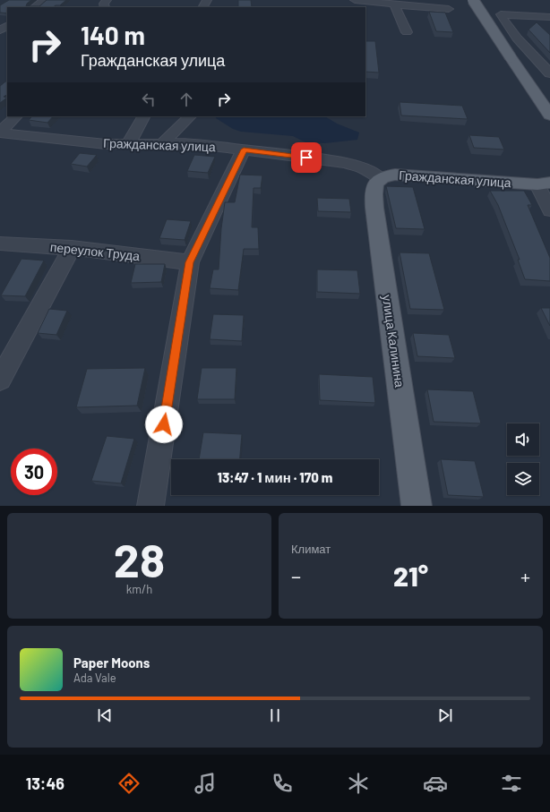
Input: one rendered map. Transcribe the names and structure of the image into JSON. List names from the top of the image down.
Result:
{
  "streets": {
    "main road": ["Гражданская улица", "улица Калинина"],
    "street": ["переулок Труда"]
  },
  "crossings": [
    ["Гражданская улица", "улица Калинина"]
  ],
  "page": {
    "turn": ["140 m", "Гражданская улица"],
    "limit": "30",
    "trip": "13:47 · 1 мин · 170 m",
    "tile": [
      ["28", "km/h"],
      "Климат"
    ],
    "heat": ["−", "21°", "+"],
    "song": ["Paper Moons", "Ada Vale"],
    "tabs": "13:46"
  }
}
